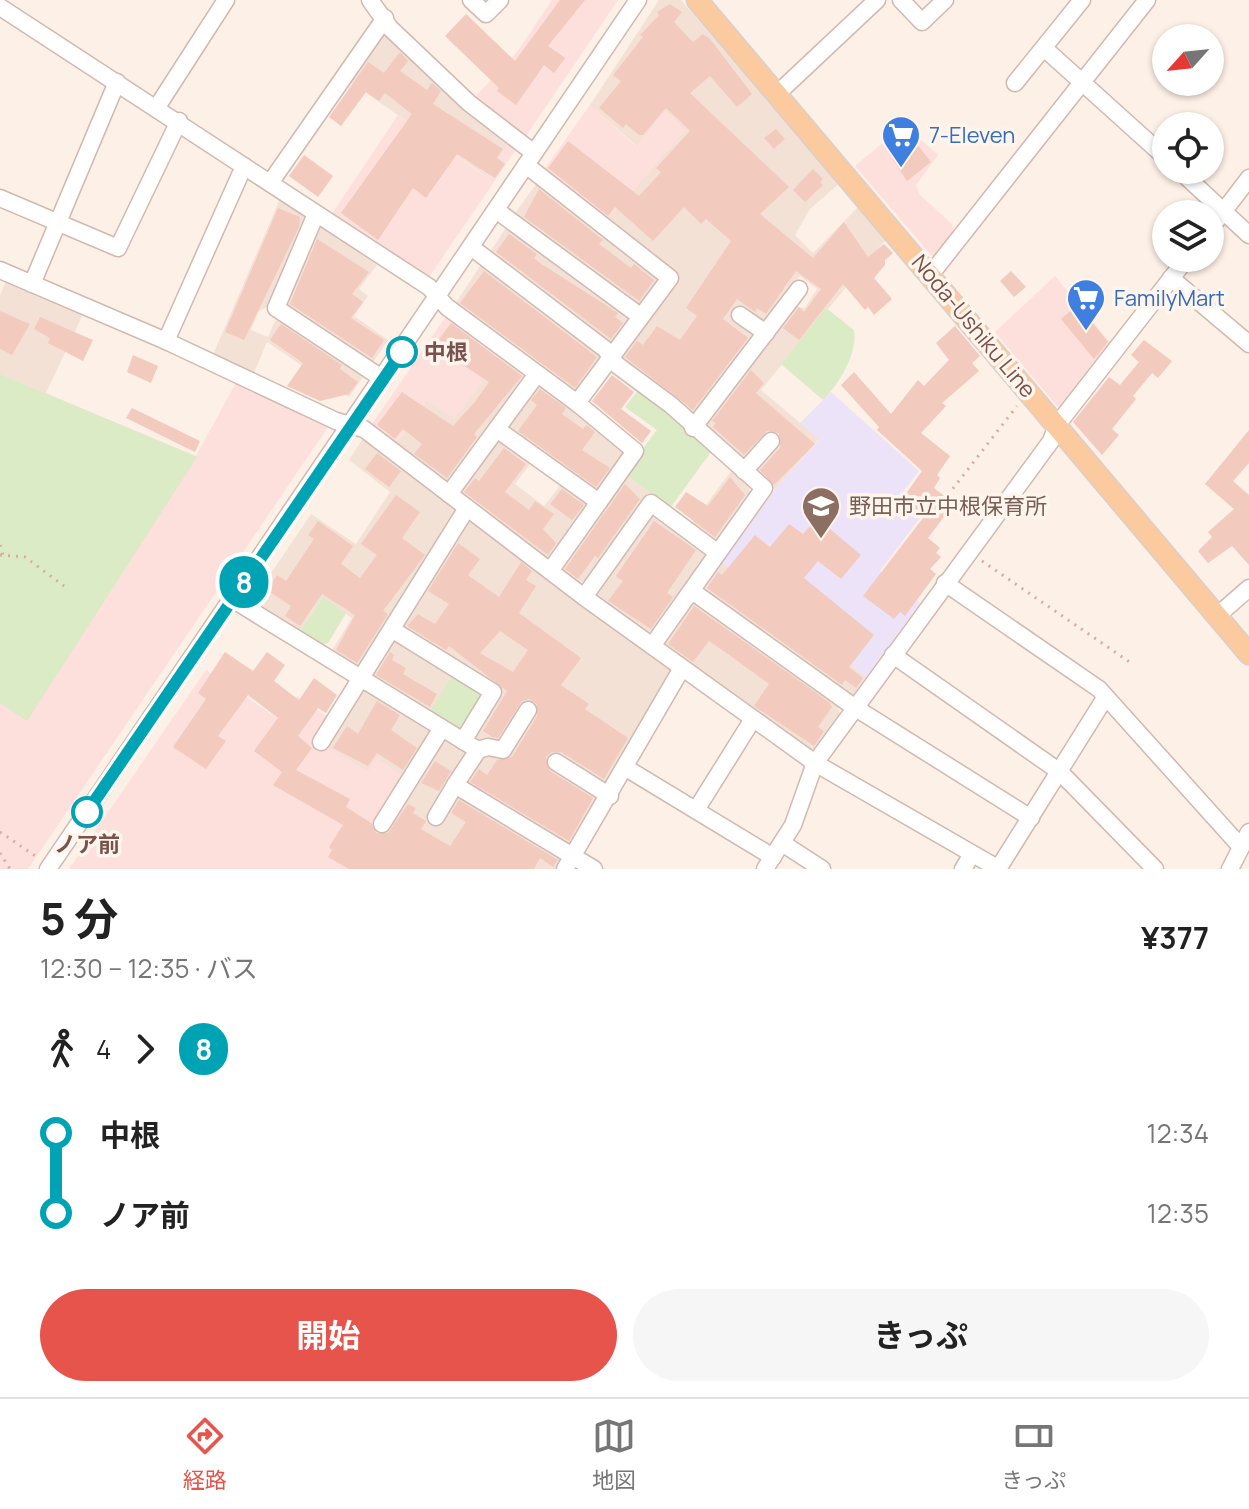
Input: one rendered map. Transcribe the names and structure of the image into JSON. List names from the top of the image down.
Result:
{
  "streets": {
    "main road": ["Noda-Ushiku Line"]
  },
  "places": {
    "supermarket": ["7-Eleven", "FamilyMart"],
    "other": ["中根", "ノア前"],
    "school or university": ["野田市立中根保育所"]
  },
  "lines": ["bus line 8"],
  "north": "bottom left",
  "page": {
    "on_map": "8",
    "heading": ["5 分", "12:30 – 12:35 · バス", "¥377"],
    "legs": ["4", "8"],
    "list": [
      {
        "name": "中根",
        "value": "12:34"
      },
      {
        "name": "ノア前",
        "value": "12:35"
      }
    ],
    "buttons": ["開始", "きっぷ"],
    "tabs": ["経路", "地図", "きっぷ"]
  }
}
